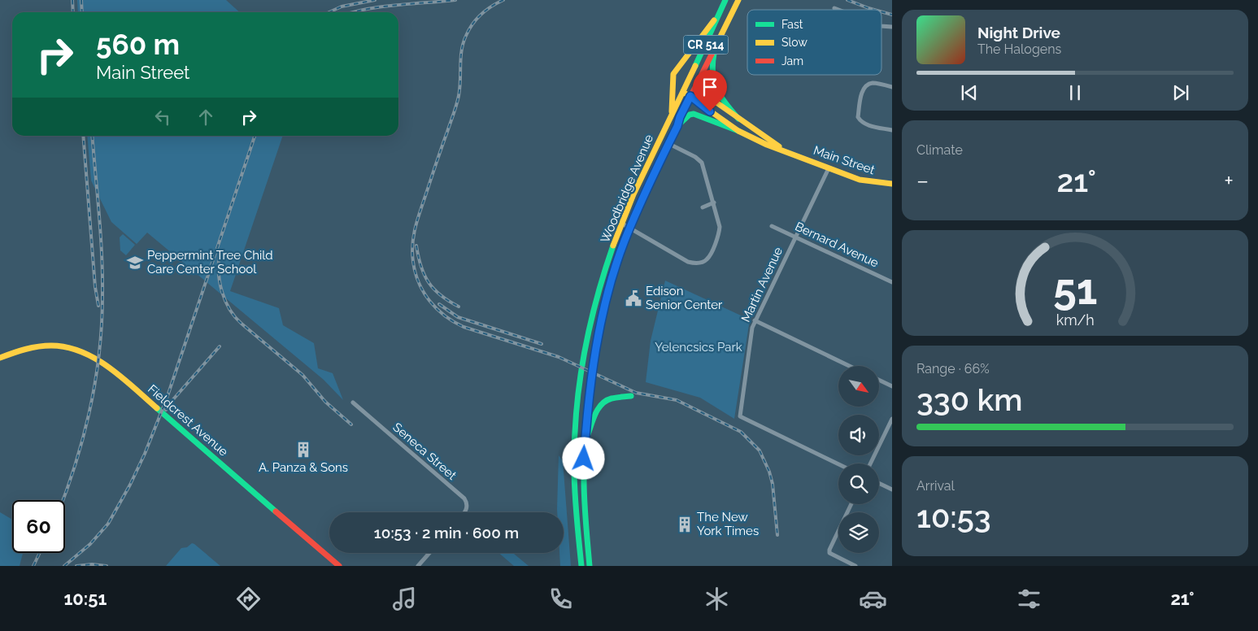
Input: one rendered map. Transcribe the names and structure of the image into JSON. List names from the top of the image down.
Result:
{
  "streets": {
    "main road": [
      "CR 514",
      "Main Street",
      "Woodbridge Avenue",
      "Fieldcrest Avenue"
    ],
    "street": ["Bernard Avenue", "Martin Avenue", "Seneca Street"]
  },
  "crossings": [
    ["Main Street", "Woodbridge Avenue"],
    ["Main Street", "Martin Avenue"],
    ["Bernard Avenue", "Martin Avenue"]
  ],
  "parks": ["Yelencsics Park"],
  "places": {
    "school or university": ["Peppermint Tree Child Care Center School"],
    "public building": ["Edison Senior Center"],
    "building": ["A. Panza & Sons", "The New York Times"]
  },
  "legend": ["Fast", "Slow", "Jam"],
  "north": "bottom right",
  "page": {
    "turn": ["560 m", "Main Street"],
    "song": ["Night Drive", "The Halogens"],
    "tile": [
      "Climate",
      ["Range · 66%", "330 km"],
      ["Arrival", "10:53"]
    ],
    "heat": ["−", "21°", "+"],
    "limit": "60",
    "trip": "10:53 · 2 min · 600 m",
    "tabs": ["10:51", "21°"],
    "gauge": ["51", "km/h"]
  }
}
